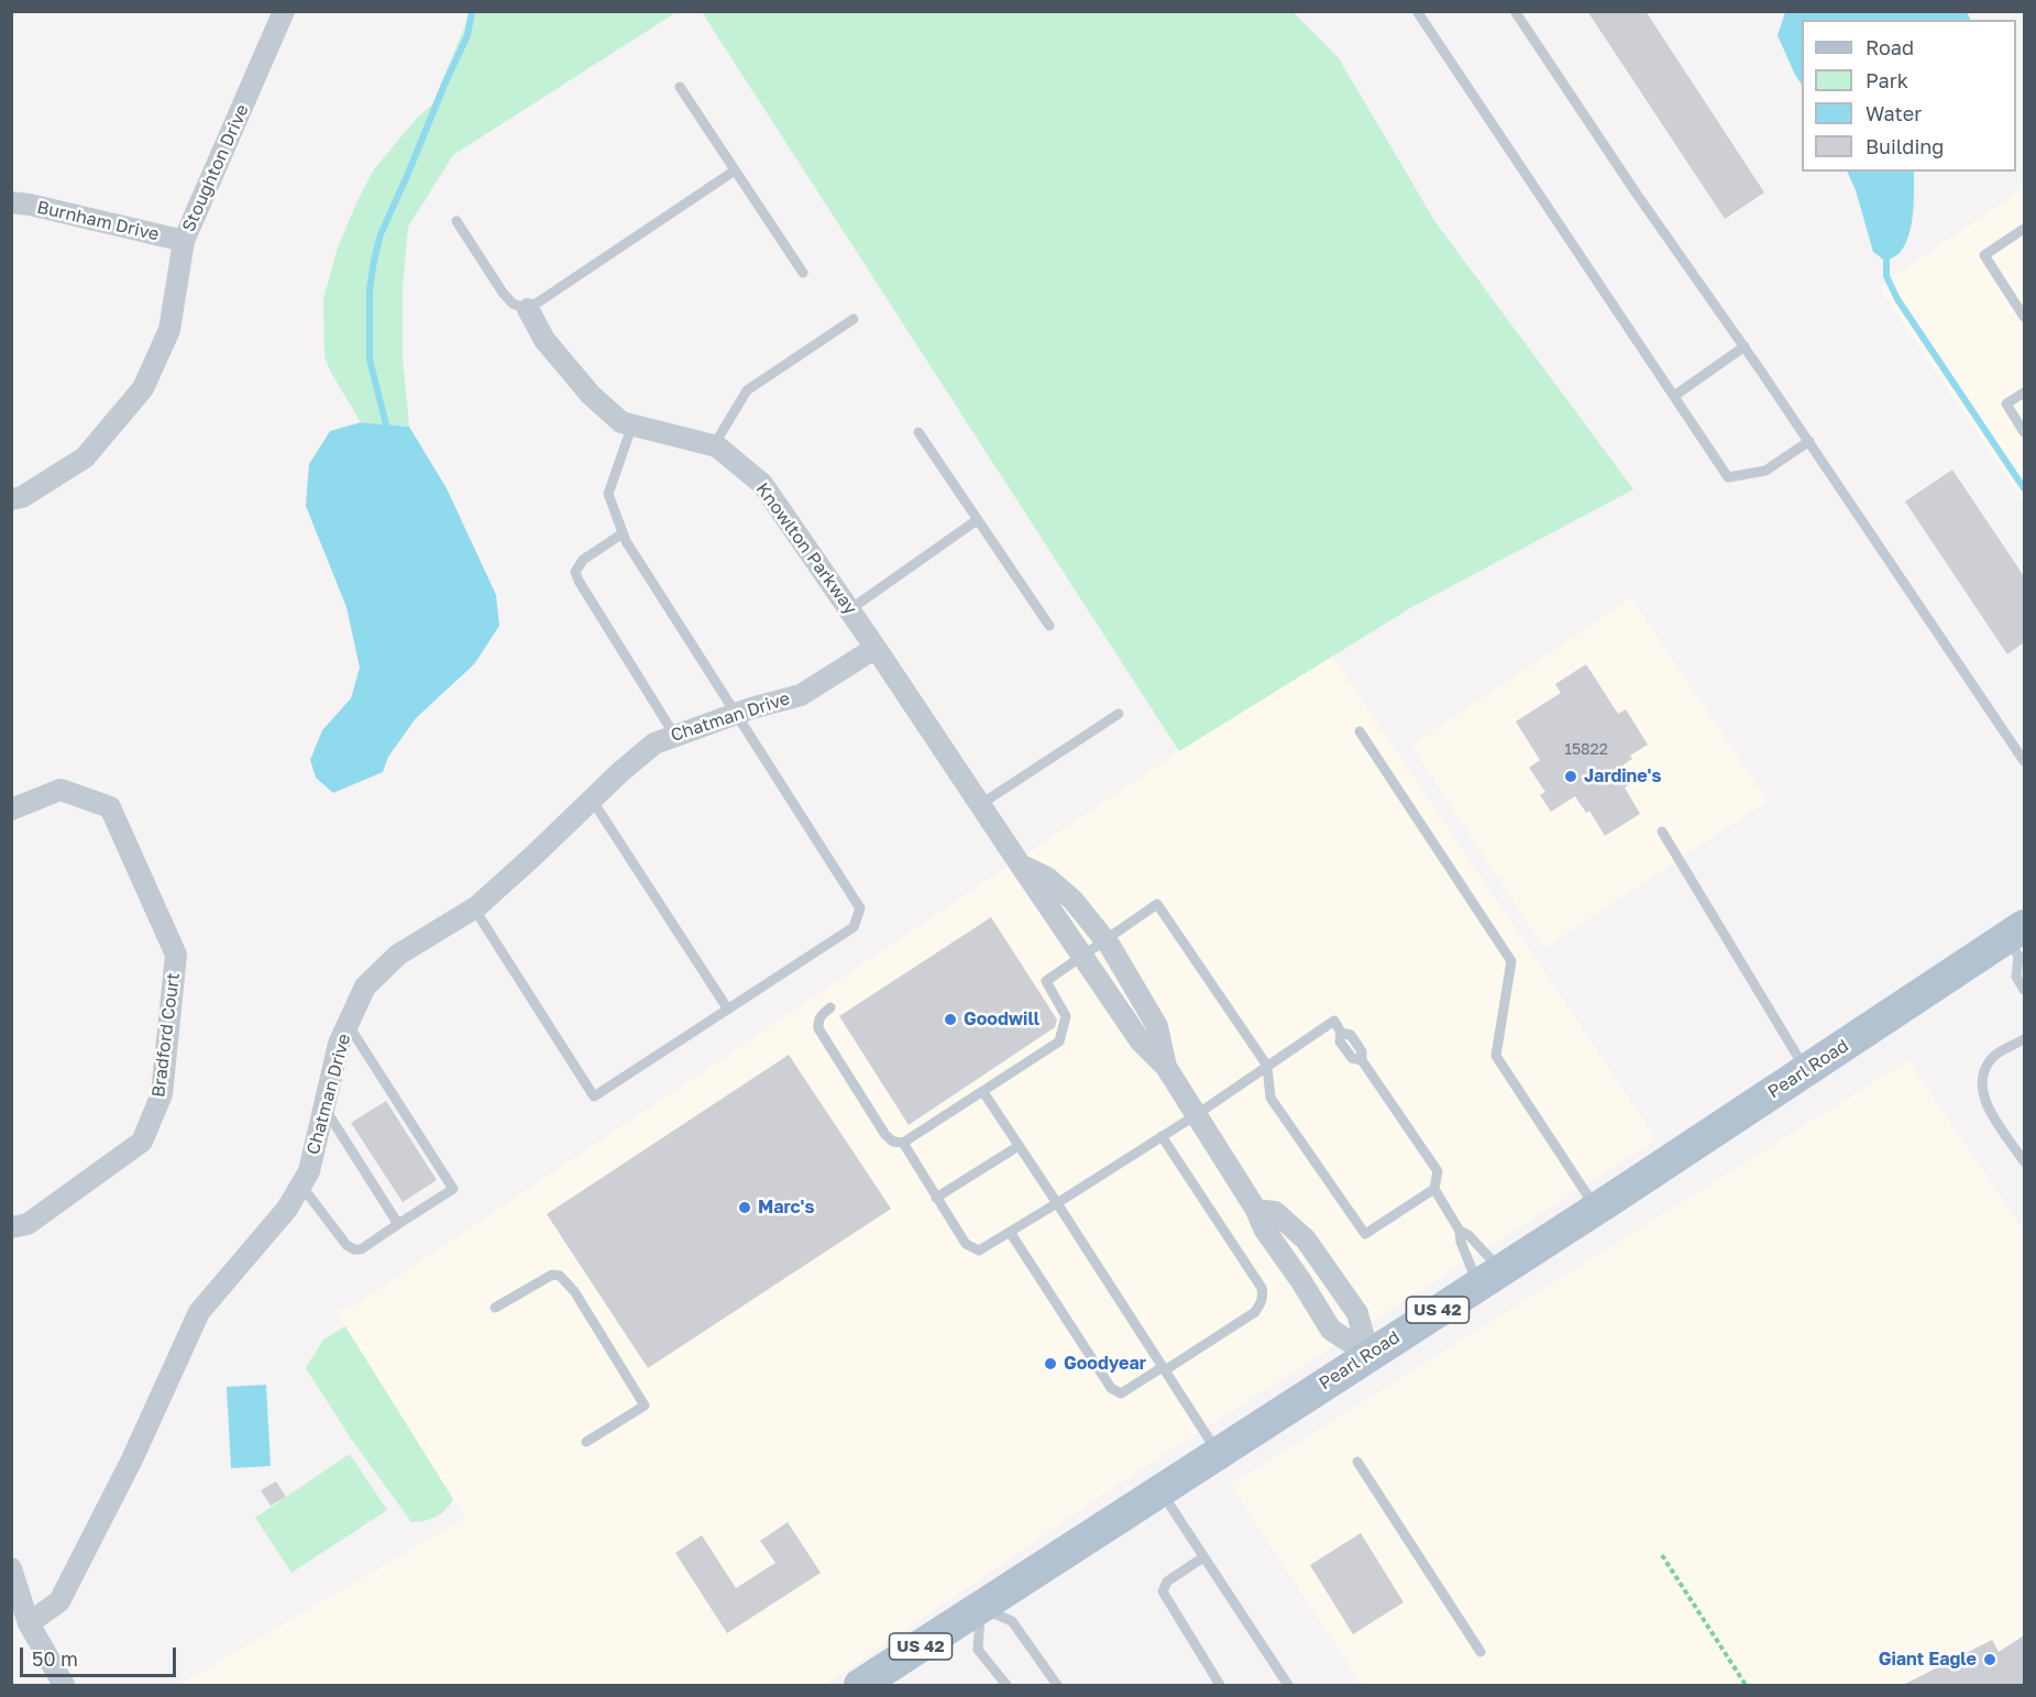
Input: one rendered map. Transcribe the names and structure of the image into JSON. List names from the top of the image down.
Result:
{
  "streets": {
    "main road": ["Pearl Road", "US 42"],
    "street": [
      "Stoughton Drive",
      "Burnham Drive",
      "Knowlton Parkway",
      "Chatman Drive",
      "Bradford Court"
    ]
  },
  "crossings": [
    ["Stoughton Drive", "Burnham Drive"],
    ["Knowlton Parkway", "Chatman Drive"],
    ["Knowlton Parkway", "Pearl Road"]
  ],
  "places": [
    "Jardine's",
    "Goodwill",
    "Marc's",
    "Goodyear",
    "Giant Eagle"
  ],
  "house_numbers": ["15822"],
  "legend": [
    "Road",
    "Park",
    "Water",
    "Building"
  ],
  "scale_bar": "50 m"
}
